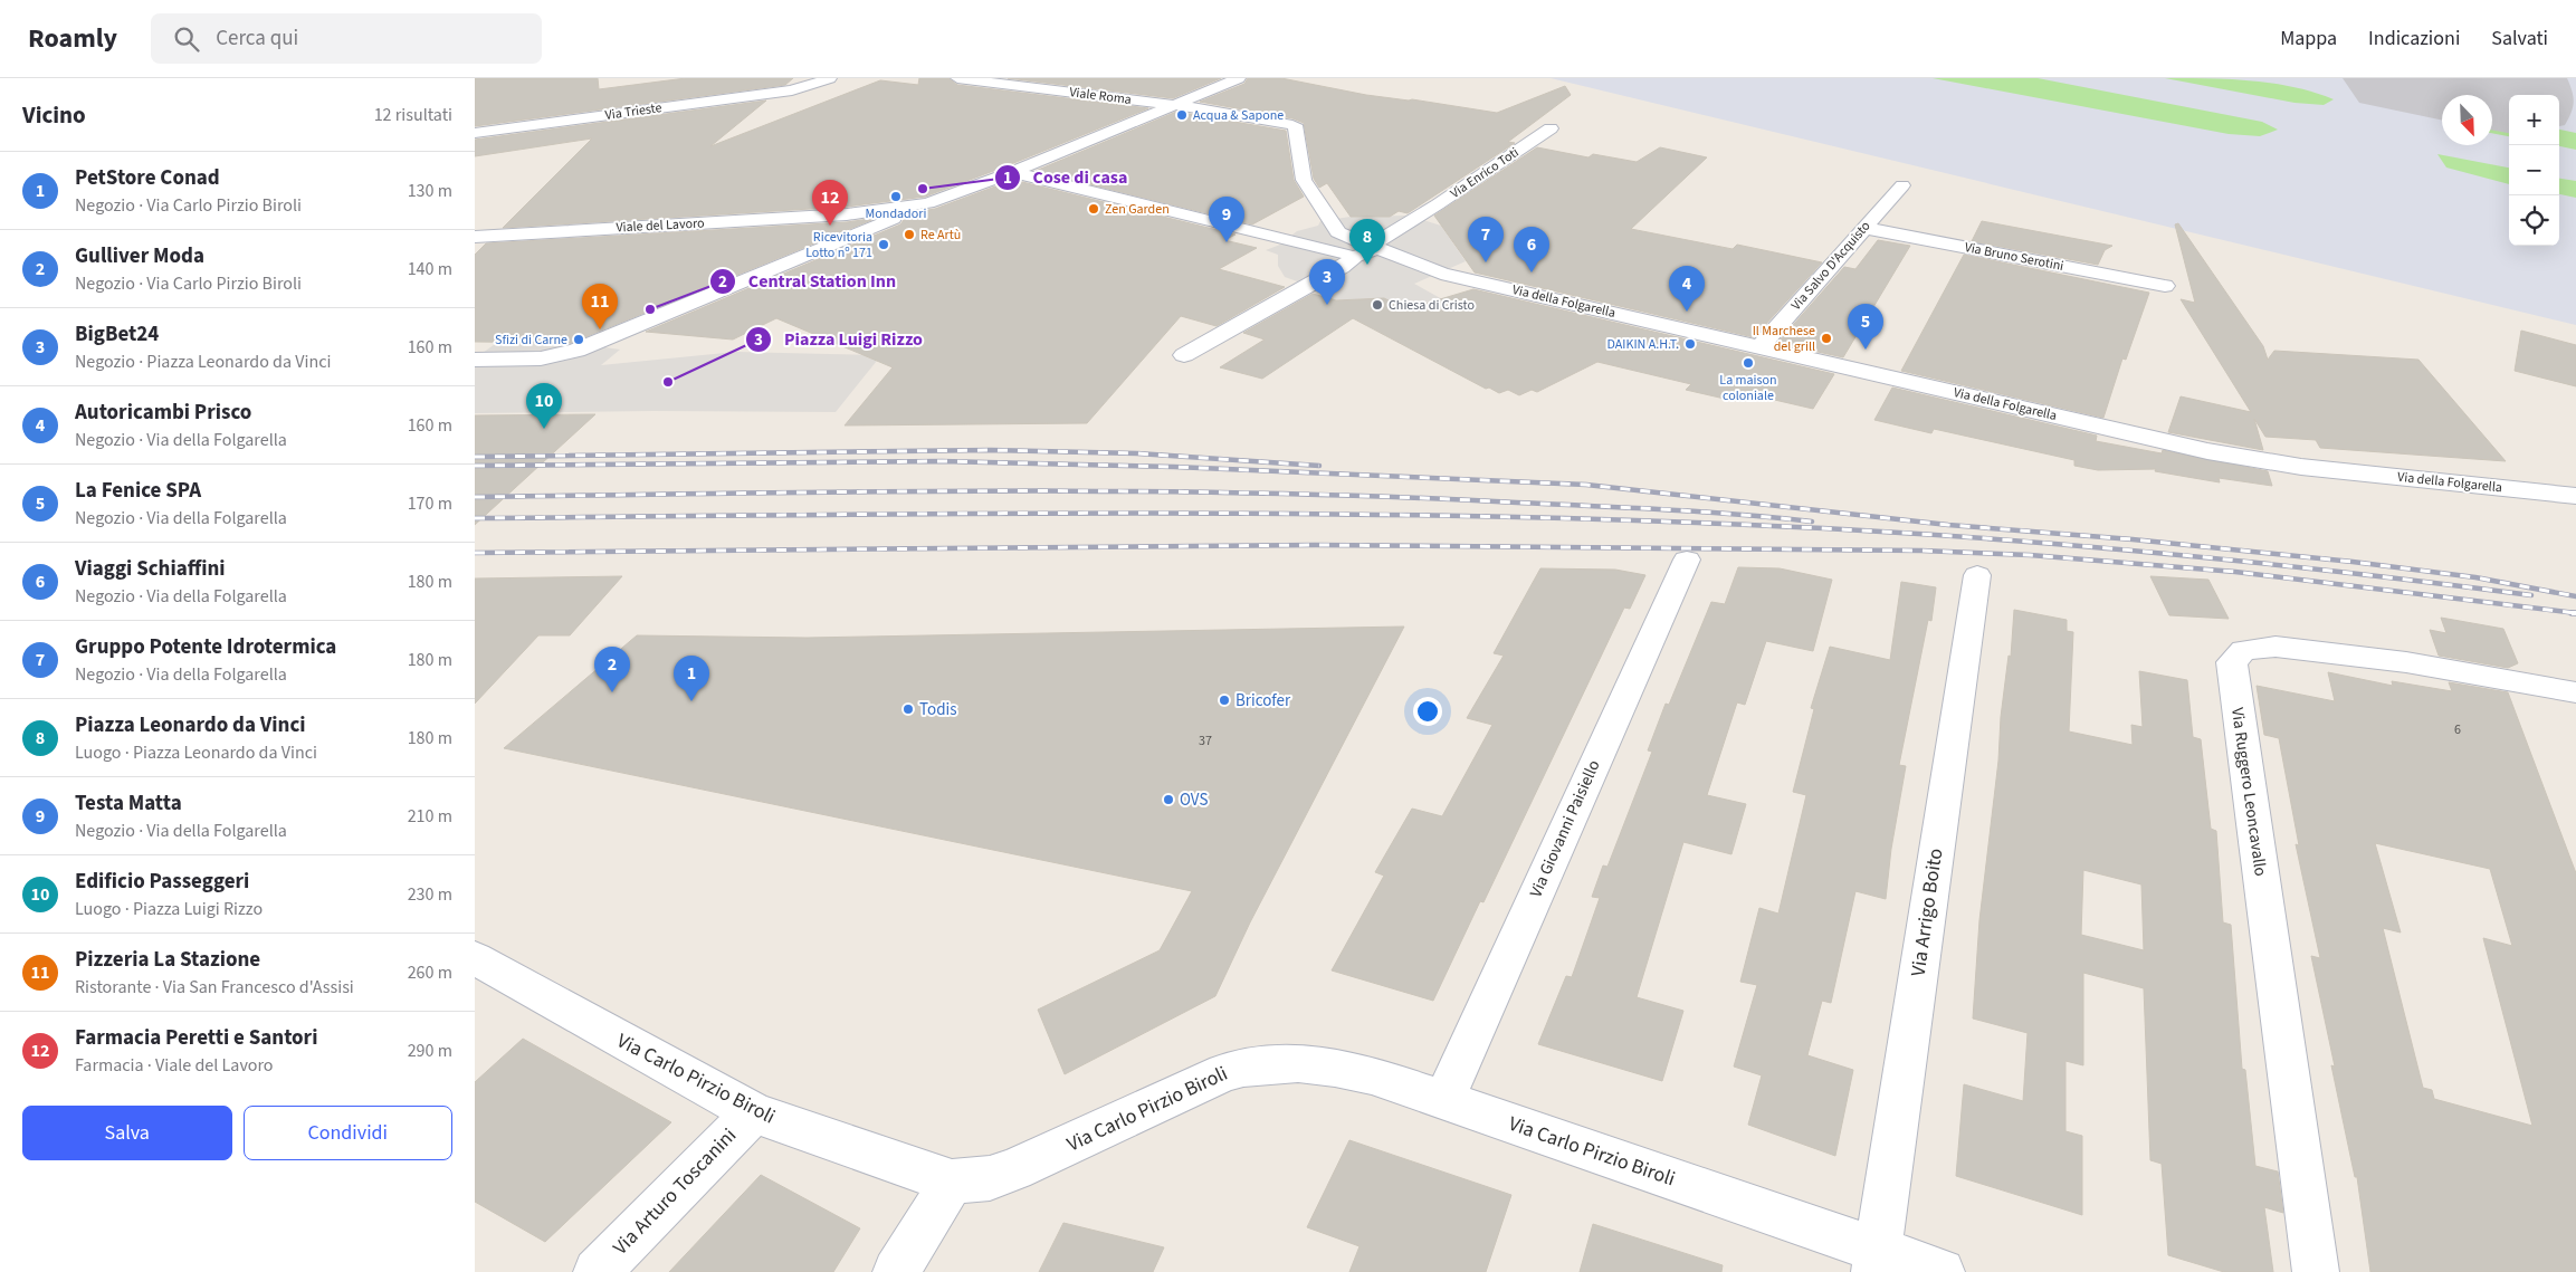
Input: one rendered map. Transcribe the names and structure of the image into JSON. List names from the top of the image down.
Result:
{
  "streets": {
    "street": [
      "Viale Roma",
      "Via Trieste",
      "Via Enrico Toti",
      "Viale del Lavoro",
      "Via Bruno Serotini",
      "Via Salvo D'Acquisto",
      "Via della Folgarella",
      "Via Ruggero Leoncavallo",
      "Via Giovanni Paisiello",
      "Via Arrigo Boito",
      "Via Carlo Pirzio Biroli",
      "Via Arturo Toscanini"
    ]
  },
  "crossings": [
    ["Via Enrico Toti", "Via della Folgarella"],
    ["Via Bruno Serotini", "Via Salvo D'Acquisto"],
    ["Via Salvo D'Acquisto", "Via della Folgarella"],
    ["Via Giovanni Paisiello", "Via Carlo Pirzio Biroli"],
    ["Via Arrigo Boito", "Via Carlo Pirzio Biroli"],
    ["Via Carlo Pirzio Biroli", "Via Arturo Toscanini"]
  ],
  "places": [
    "Acqua & Sapone",
    "Cose di casa",
    "Mondadori",
    "Zen Garden",
    "Re Artù",
    "Ricevitoria Lotto nº 171",
    "Chiesa di Cristo",
    "Central Station Inn",
    "Il Marchese del grill",
    "Sfizi di Carne",
    "DAIKIN A.H.T.",
    "La maison coloniale",
    "Piazza Luigi Rizzo",
    "Bricofer",
    "Todis",
    "OVS"
  ],
  "house_numbers": ["6", "37"],
  "north": "bottom right",
  "page": {
    "header": "Roamly",
    "search": "Cerca qui",
    "nav": ["Mappa", "Indicazioni", "Salvati"],
    "heading": ["Vicino", "12 risultati"],
    "map_buttons": ["+", "−"],
    "list": [
      {
        "mark": "1",
        "name": "PetStore Conad",
        "note": "Negozio · Via Carlo Pirzio Biroli",
        "value": "130 m"
      },
      {
        "mark": "2",
        "name": "Gulliver Moda",
        "note": "Negozio · Via Carlo Pirzio Biroli",
        "value": "140 m"
      },
      {
        "mark": "3",
        "name": "BigBet24",
        "note": "Negozio · Piazza Leonardo da Vinci",
        "value": "160 m"
      },
      {
        "mark": "4",
        "name": "Autoricambi Prisco",
        "note": "Negozio · Via della Folgarella",
        "value": "160 m"
      },
      {
        "mark": "5",
        "name": "La Fenice SPA",
        "note": "Negozio · Via della Folgarella",
        "value": "170 m"
      },
      {
        "mark": "6",
        "name": "Viaggi Schiaffini",
        "note": "Negozio · Via della Folgarella",
        "value": "180 m"
      },
      {
        "mark": "7",
        "name": "Gruppo Potente Idrotermica",
        "note": "Negozio · Via della Folgarella",
        "value": "180 m"
      },
      {
        "mark": "8",
        "name": "Piazza Leonardo da Vinci",
        "note": "Luogo · Piazza Leonardo da Vinci",
        "value": "180 m"
      },
      {
        "mark": "9",
        "name": "Testa Matta",
        "note": "Negozio · Via della Folgarella",
        "value": "210 m"
      },
      {
        "mark": "10",
        "name": "Edificio Passeggeri",
        "note": "Luogo · Piazza Luigi Rizzo",
        "value": "230 m"
      },
      {
        "mark": "11",
        "name": "Pizzeria La Stazione",
        "note": "Ristorante · Via San Francesco d'Assisi",
        "value": "260 m"
      },
      {
        "mark": "12",
        "name": "Farmacia Peretti e Santori",
        "note": "Farmacia · Viale del Lavoro",
        "value": "290 m"
      }
    ],
    "pins": [
      "12",
      "9",
      "7",
      "8",
      "6",
      "3",
      "4",
      "11",
      "5",
      "10",
      "2",
      "1"
    ],
    "buttons": ["Salva", "Condividi"]
  }
}
